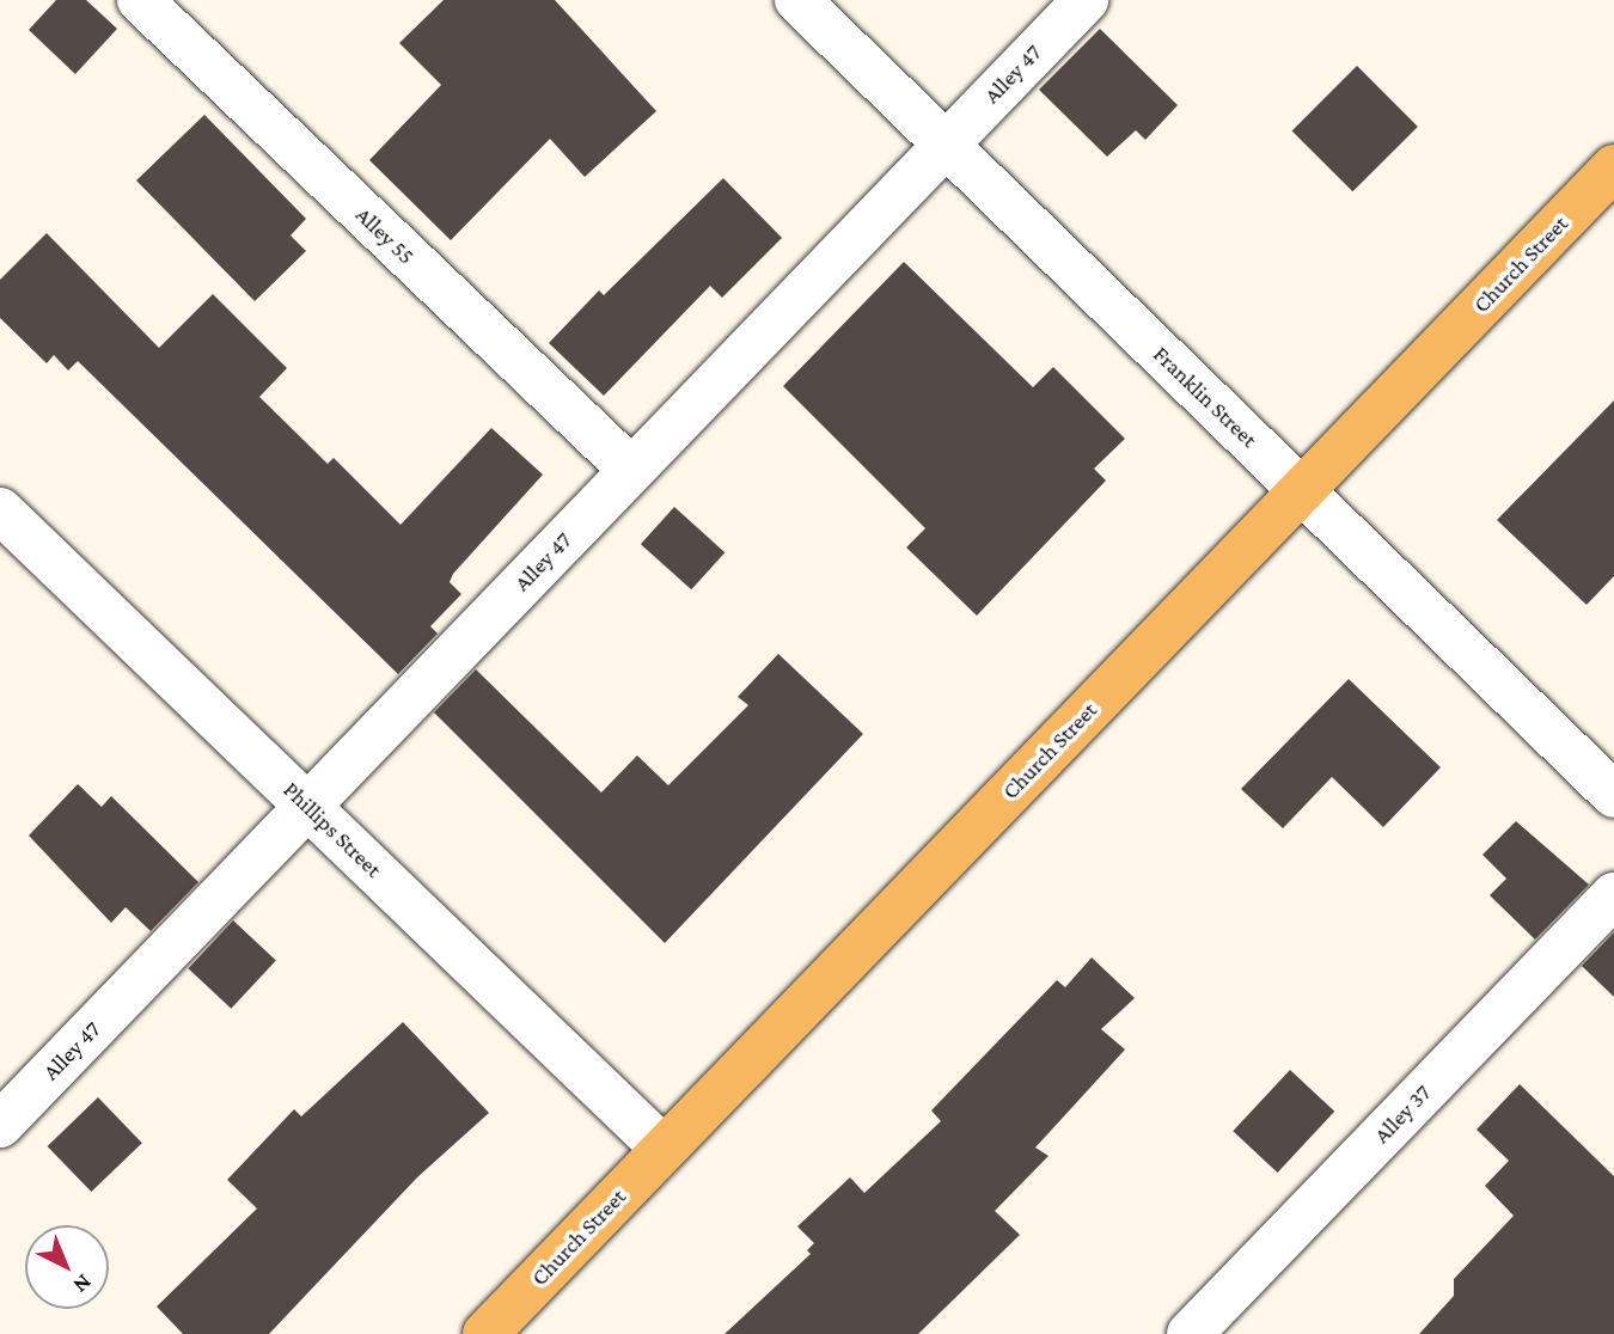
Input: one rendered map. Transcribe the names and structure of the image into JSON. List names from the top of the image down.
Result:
{
  "streets": {
    "main road": ["Church Street"],
    "street": [
      "Alley 47",
      "Alley 55",
      "Franklin Street",
      "Phillips Street",
      "Alley 37"
    ]
  },
  "crossings": [
    ["Alley 47", "Alley 55"],
    ["Alley 47", "Franklin Street"],
    ["Alley 47", "Phillips Street"],
    ["Church Street", "Franklin Street"],
    ["Church Street", "Phillips Street"]
  ],
  "north": "bottom right"
}
